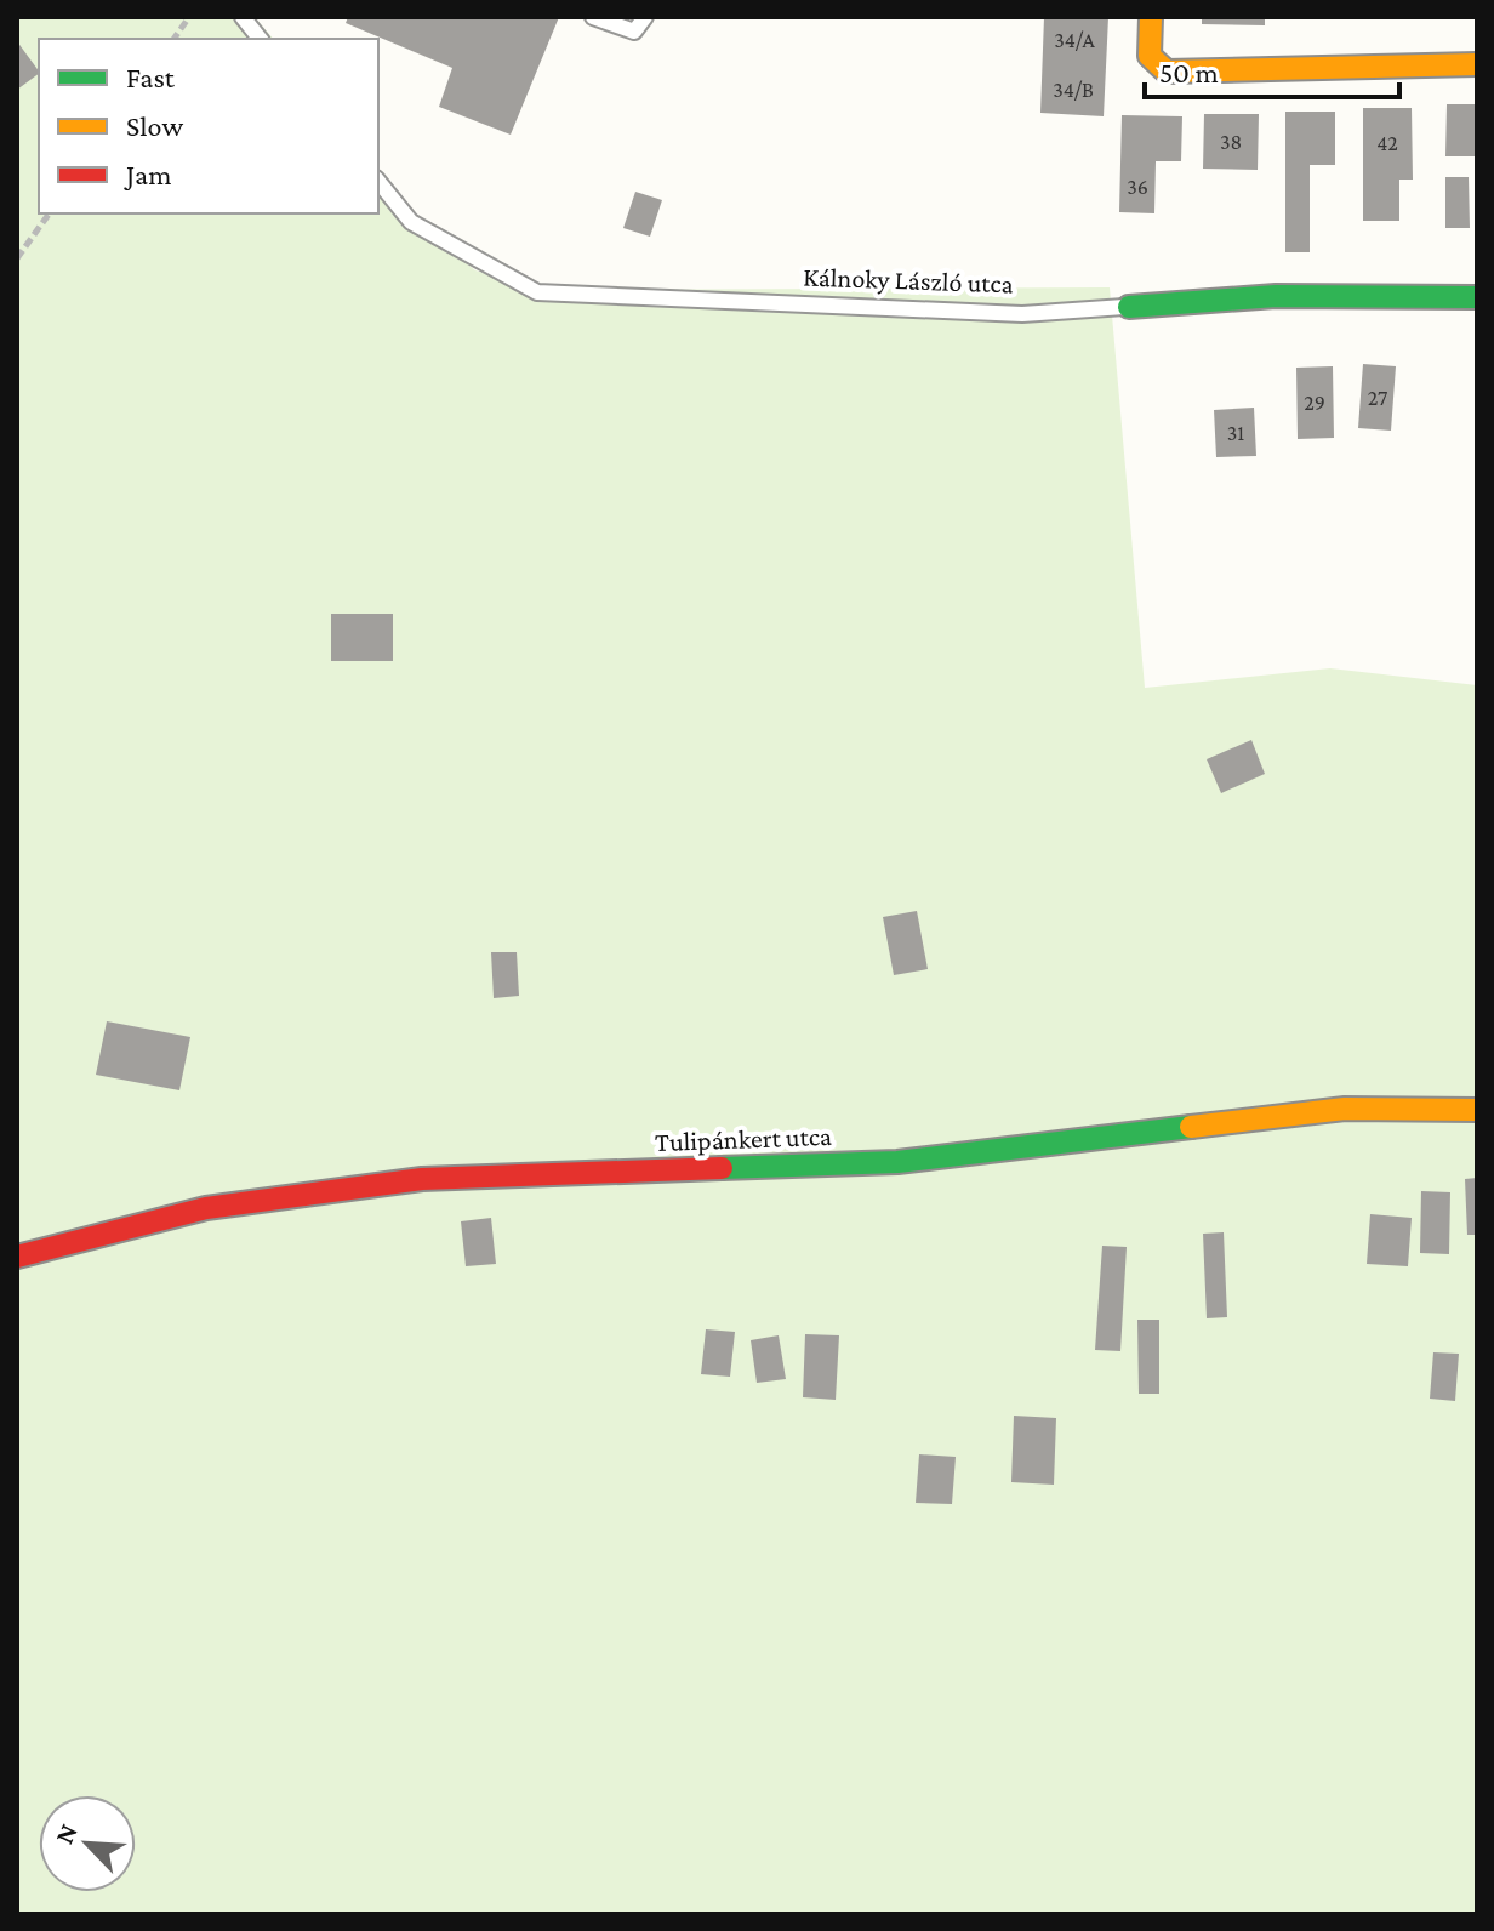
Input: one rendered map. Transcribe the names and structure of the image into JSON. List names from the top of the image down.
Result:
{
  "streets": {
    "street": ["Kálnoky László utca", "Tulipánkert utca"]
  },
  "house_numbers": [
    "34/A",
    "34/B",
    "38",
    "42",
    "36",
    "27",
    "29",
    "31"
  ],
  "legend": ["Fast", "Slow", "Jam"],
  "scale_bar": "50 m",
  "north": "top left"
}
